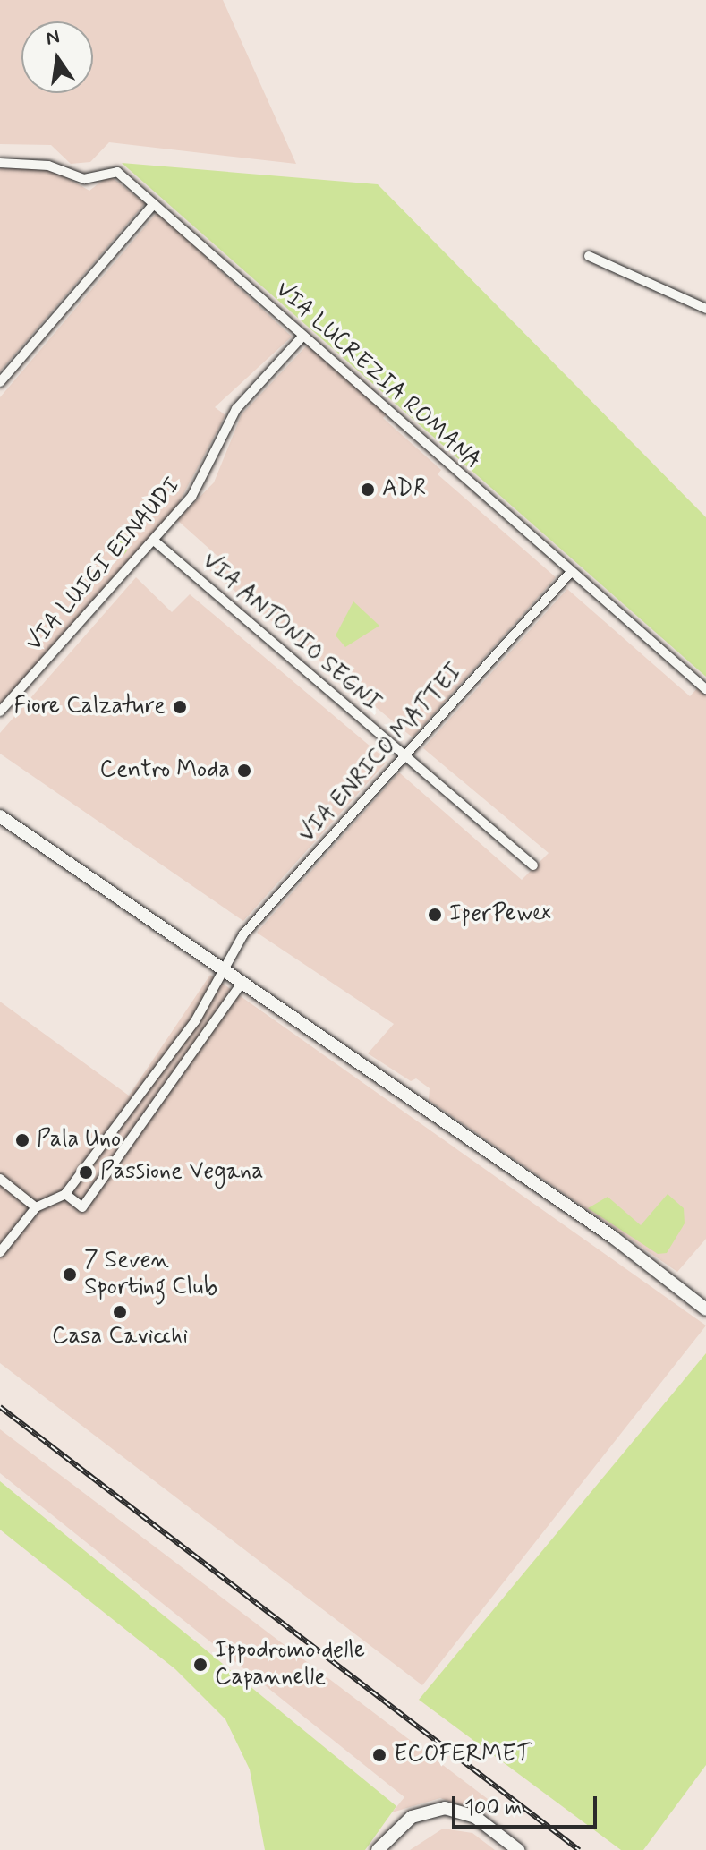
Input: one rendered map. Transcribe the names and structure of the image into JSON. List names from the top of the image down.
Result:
{
  "streets": {
    "street": [
      "VIA LUCREZIA ROMANA",
      "VIA LUIGI EINAUDI",
      "VIA ANTONIO SEGNI",
      "VIA ENRICO MATTEI"
    ]
  },
  "crossings": [
    ["VIA LUCREZIA ROMANA", "VIA LUIGI EINAUDI"],
    ["VIA LUCREZIA ROMANA", "VIA ENRICO MATTEI"],
    ["VIA LUIGI EINAUDI", "VIA ANTONIO SEGNI"],
    ["VIA ANTONIO SEGNI", "VIA ENRICO MATTEI"]
  ],
  "places": [
    "ADR",
    "Fiore Calzature",
    "Centro Moda",
    "IperPewex",
    "Pala Uno",
    "Passione Vegana",
    "7 Seven Sporting Club",
    "Casa Cavicchi",
    "Ippodromo delle Capannelle",
    "ECOFERMET"
  ],
  "scale_bar": "100 m",
  "north": "top"
}
